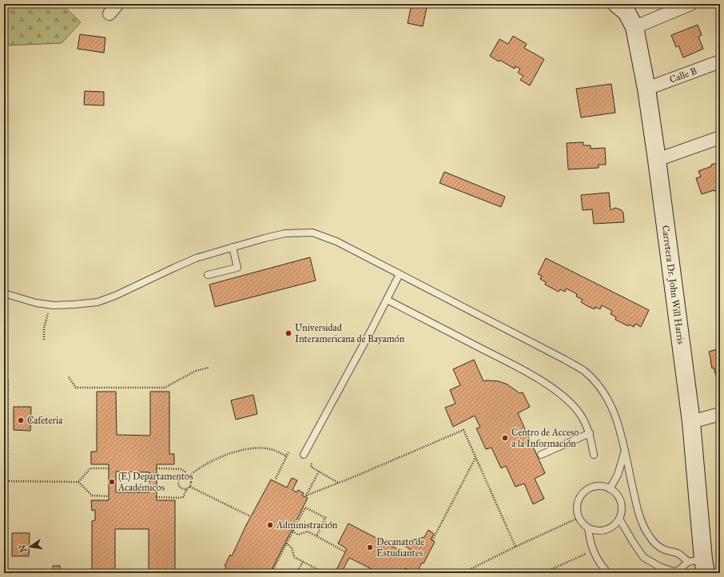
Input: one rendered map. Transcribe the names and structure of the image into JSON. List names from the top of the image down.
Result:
{
  "streets": {
    "street": ["Calle B", "Carretera Dr. John Will Harris"]
  },
  "crossings": [
    ["Calle B", "Carretera Dr. John Will Harris"]
  ],
  "places": [
    "Universidad Interamericana de Bayamón",
    "Cafeteria",
    "Centro de Acceso a la Información",
    "(E) Departamentos Académicos",
    "Administración",
    "Decanato de Estudiantes"
  ],
  "north": "left"
}
